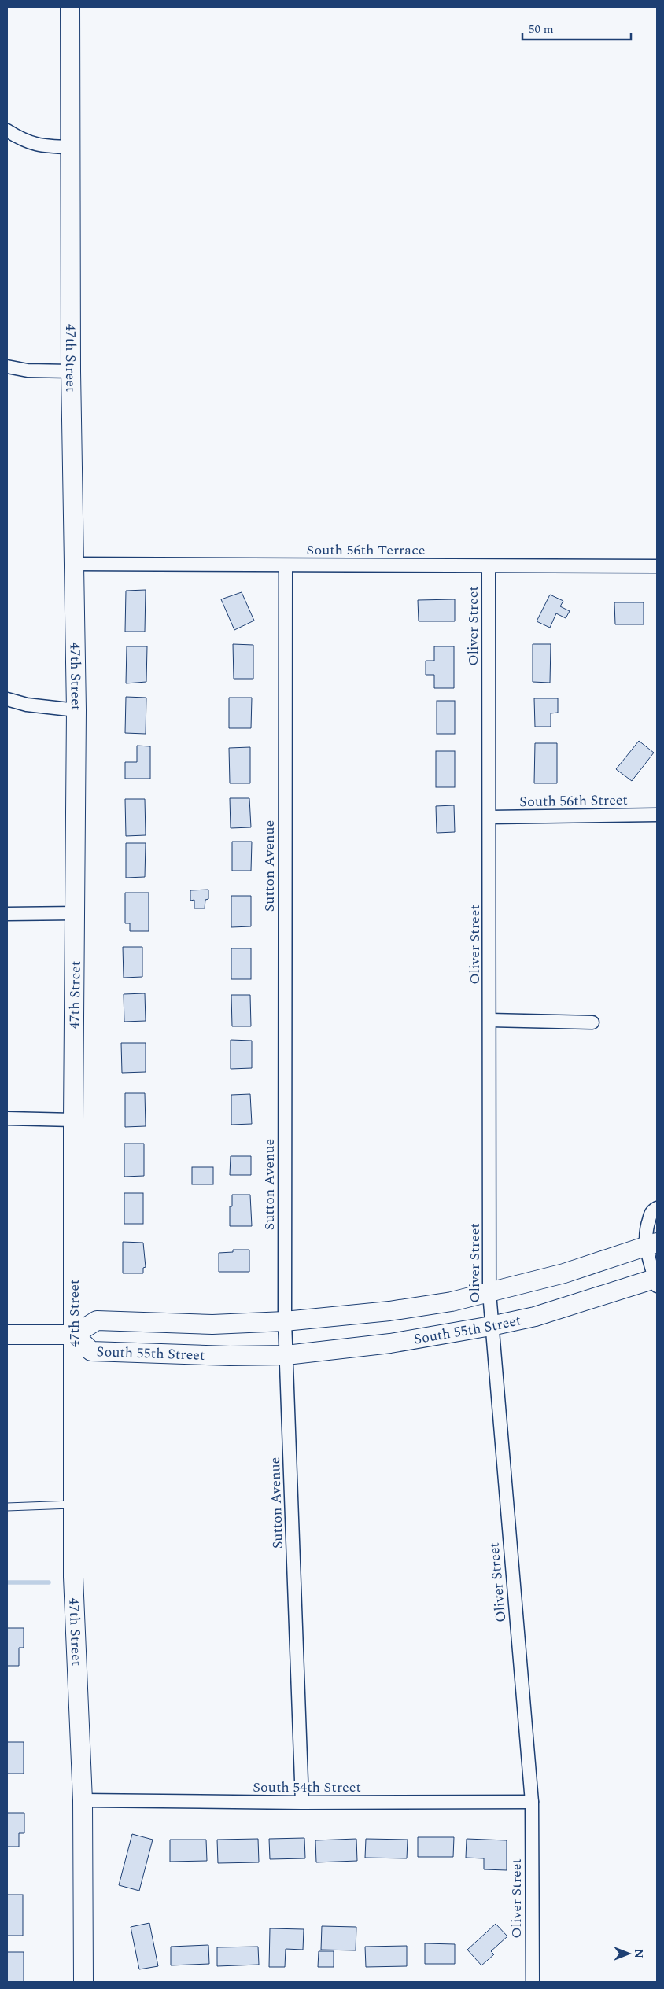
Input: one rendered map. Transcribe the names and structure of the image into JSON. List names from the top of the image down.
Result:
{
  "streets": {
    "main road": ["47th Street", "South 55th Street"],
    "street": [
      "South 56th Terrace",
      "Oliver Street",
      "South 56th Street",
      "Sutton Avenue",
      "South 54th Street"
    ]
  },
  "crossings": [
    ["47th Street", "South 56th Terrace"],
    ["47th Street", "South 55th Street"],
    ["47th Street", "South 54th Street"],
    ["South 56th Terrace", "Oliver Street"],
    ["South 56th Terrace", "Sutton Avenue"],
    ["Oliver Street", "South 56th Street"],
    ["Oliver Street", "South 55th Street"],
    ["Oliver Street", "South 54th Street"],
    ["Sutton Avenue", "South 55th Street"],
    ["Sutton Avenue", "South 54th Street"]
  ],
  "scale_bar": "50 m",
  "north": "right"
}
